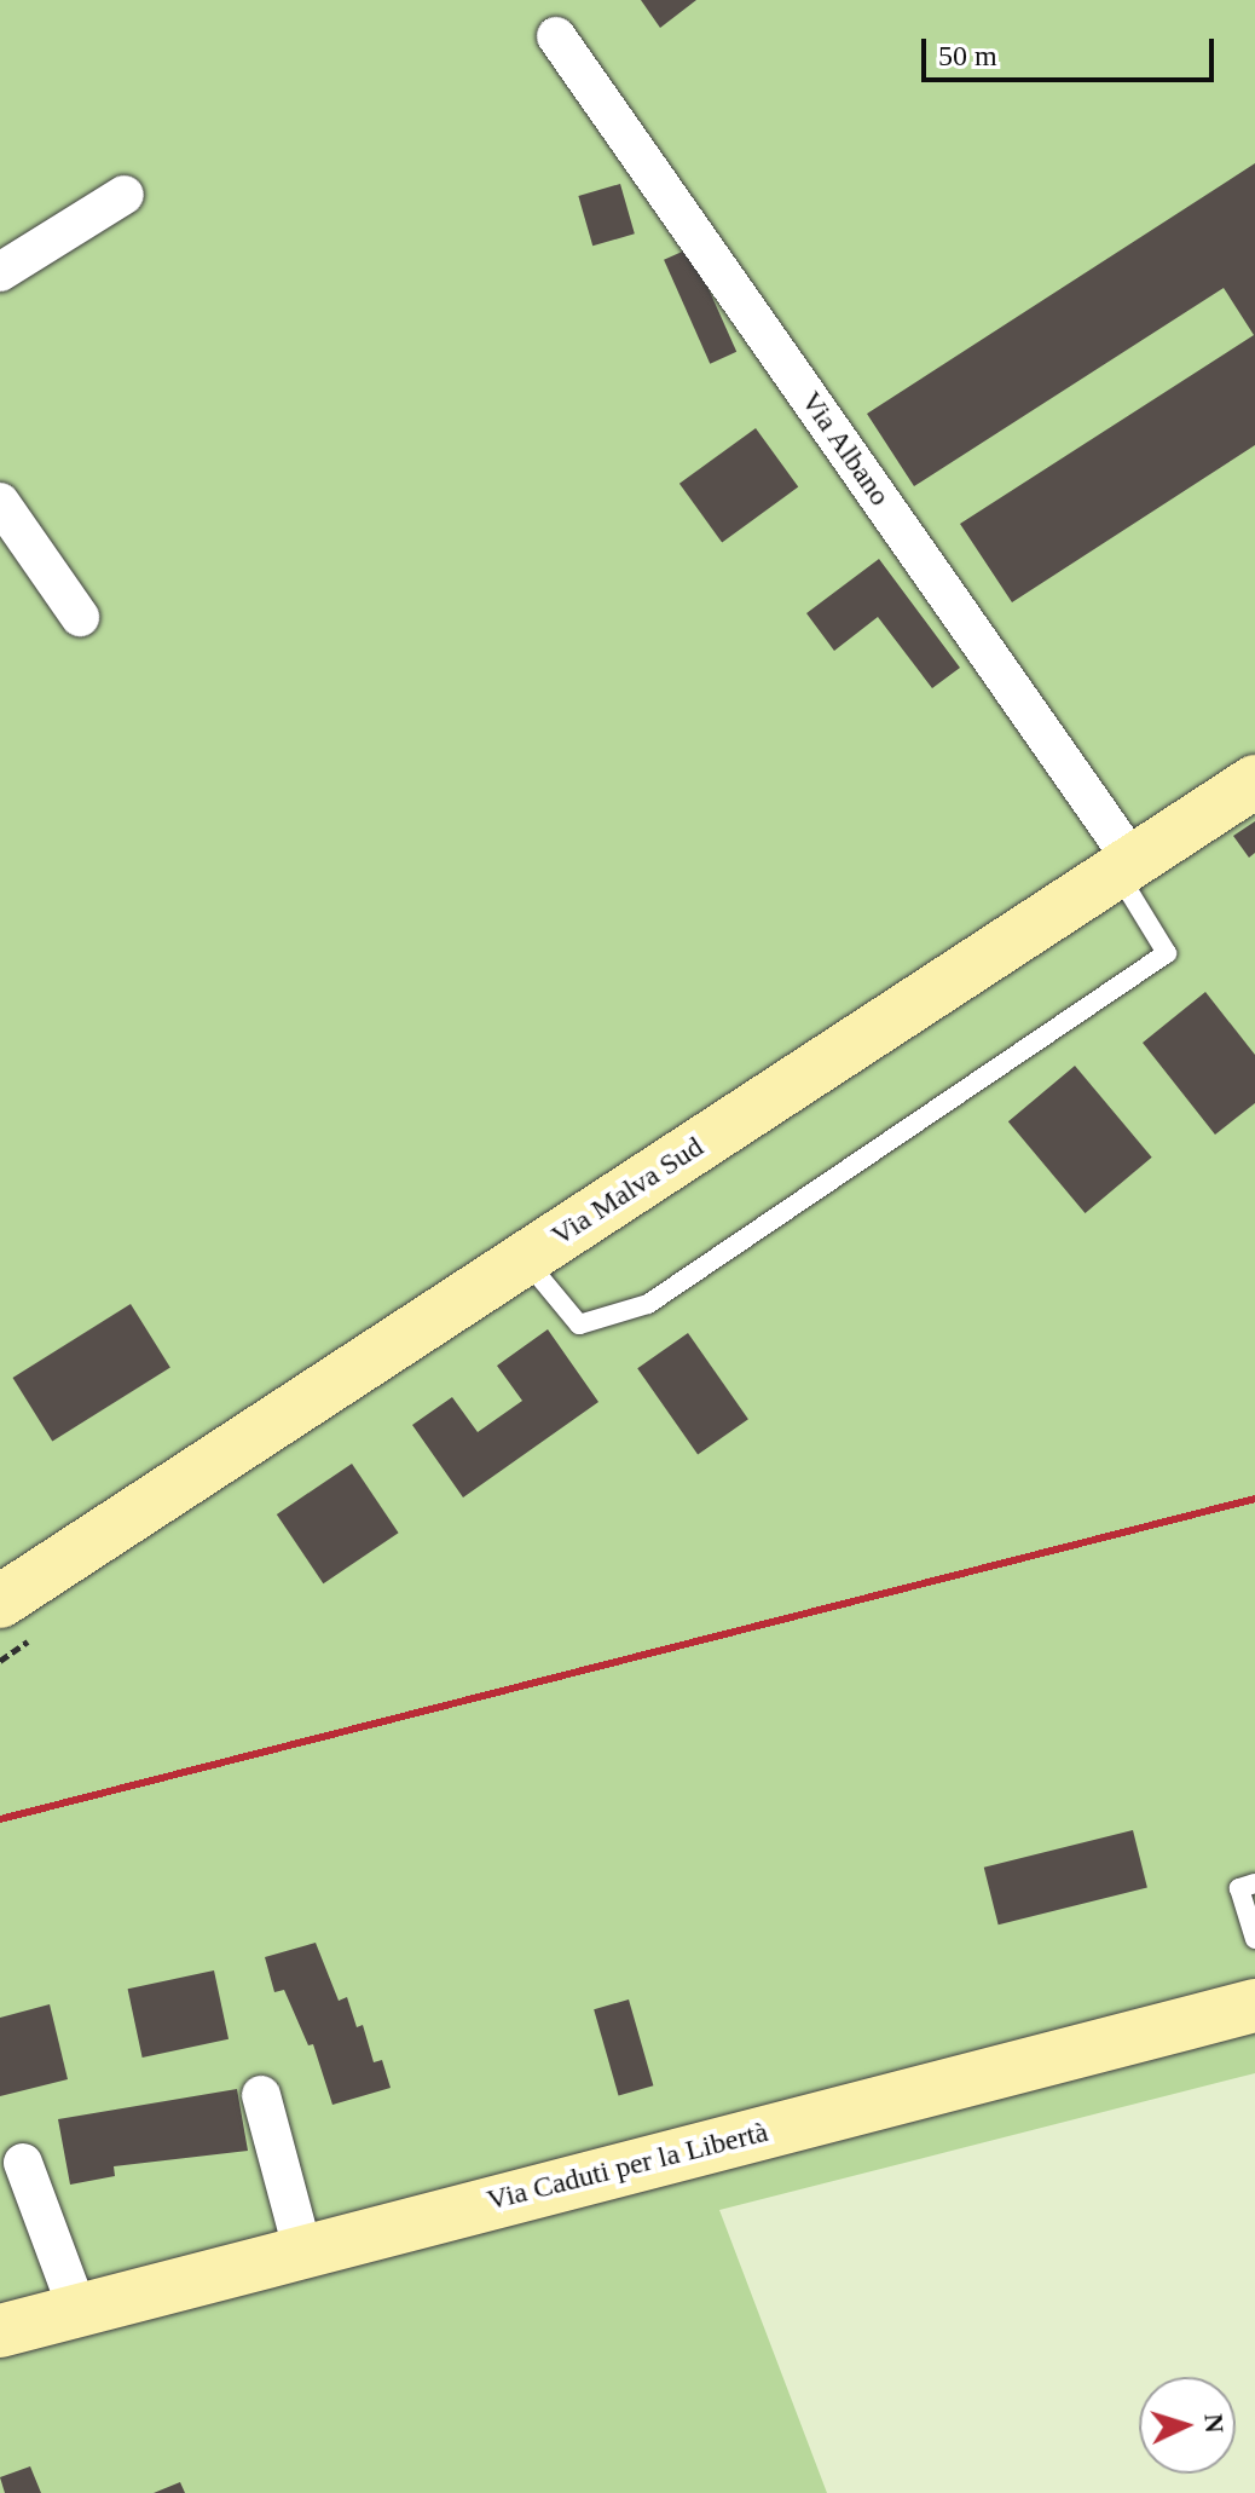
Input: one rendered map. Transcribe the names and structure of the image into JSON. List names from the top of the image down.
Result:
{
  "streets": {
    "street": ["Via Albano", "Via Malva Sud", "Via Caduti per la Libertà"]
  },
  "crossings": [
    ["Via Albano", "Via Malva Sud"]
  ],
  "scale_bar": "50 m",
  "north": "right"
}
